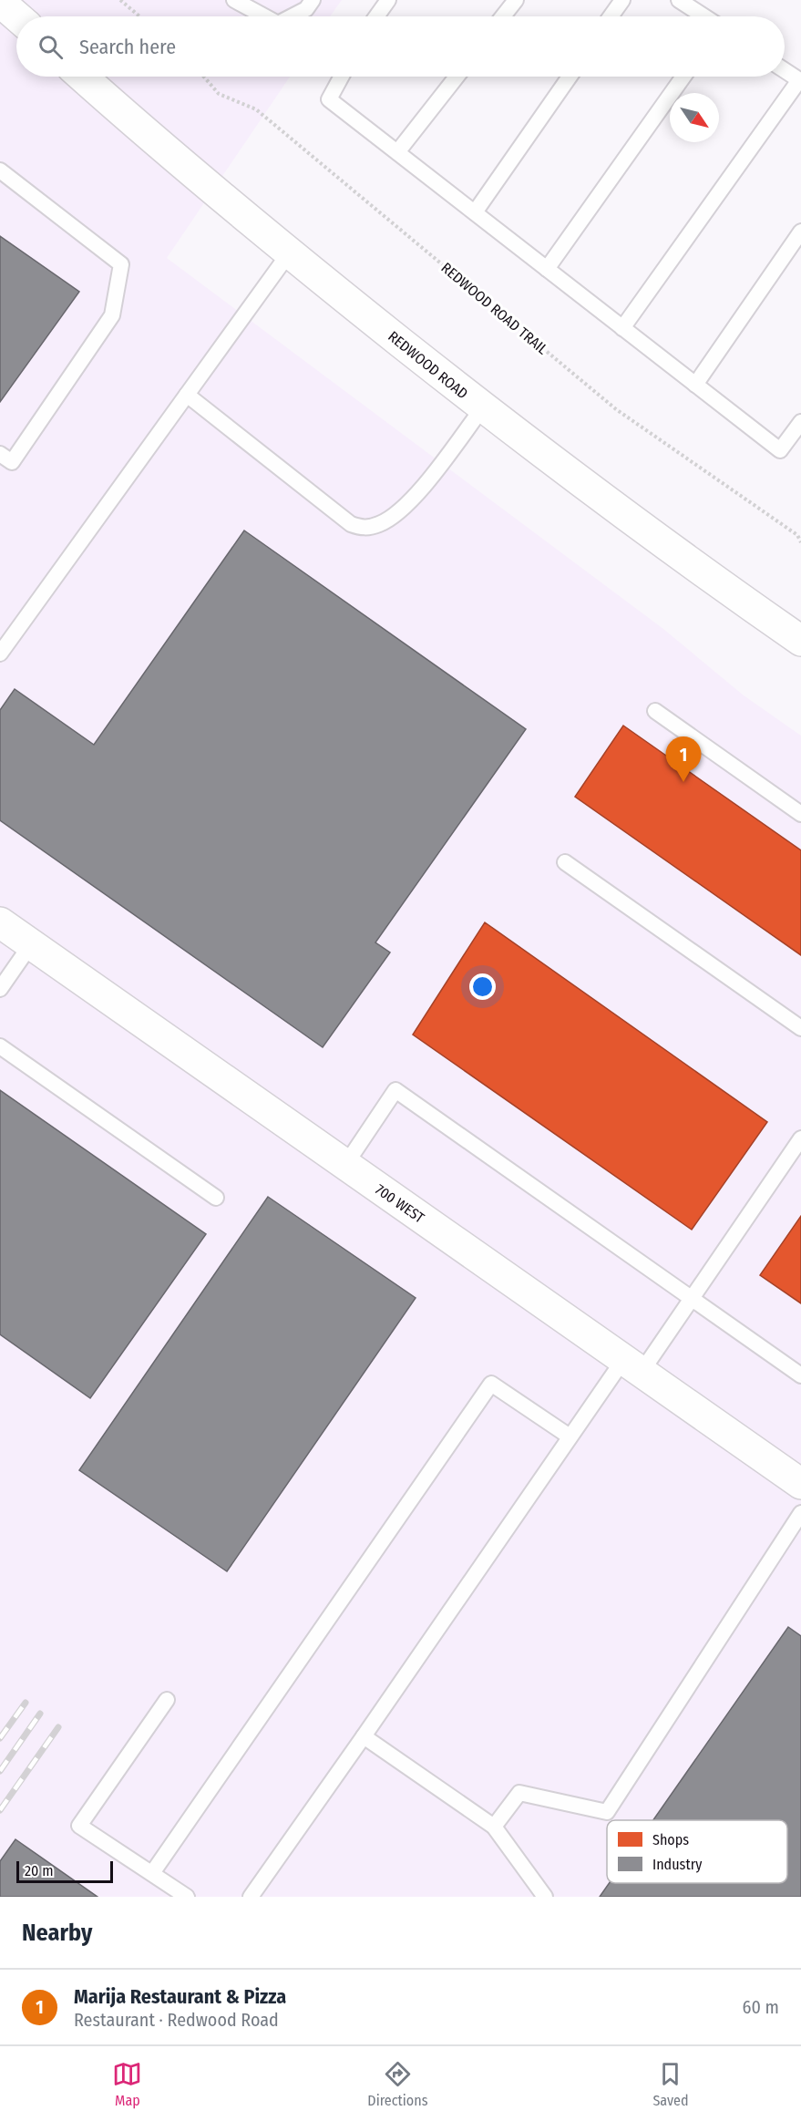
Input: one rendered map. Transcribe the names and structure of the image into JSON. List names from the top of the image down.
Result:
{
  "streets": {
    "street": ["REDWOOD ROAD", "700 WEST"],
    "path": ["REDWOOD ROAD TRAIL"]
  },
  "legend": ["Shops", "Industry"],
  "scale_bar": "20 m",
  "north": "bottom right",
  "page": {
    "search": "Search here",
    "pins": "1",
    "scale": "20 m",
    "heading": "Nearby",
    "list": [
      {
        "mark": "1",
        "name": "Marija Restaurant & Pizza",
        "note": "Restaurant · Redwood Road",
        "value": "60 m"
      }
    ],
    "nav": ["Map", "Directions", "Saved"]
  }
}
